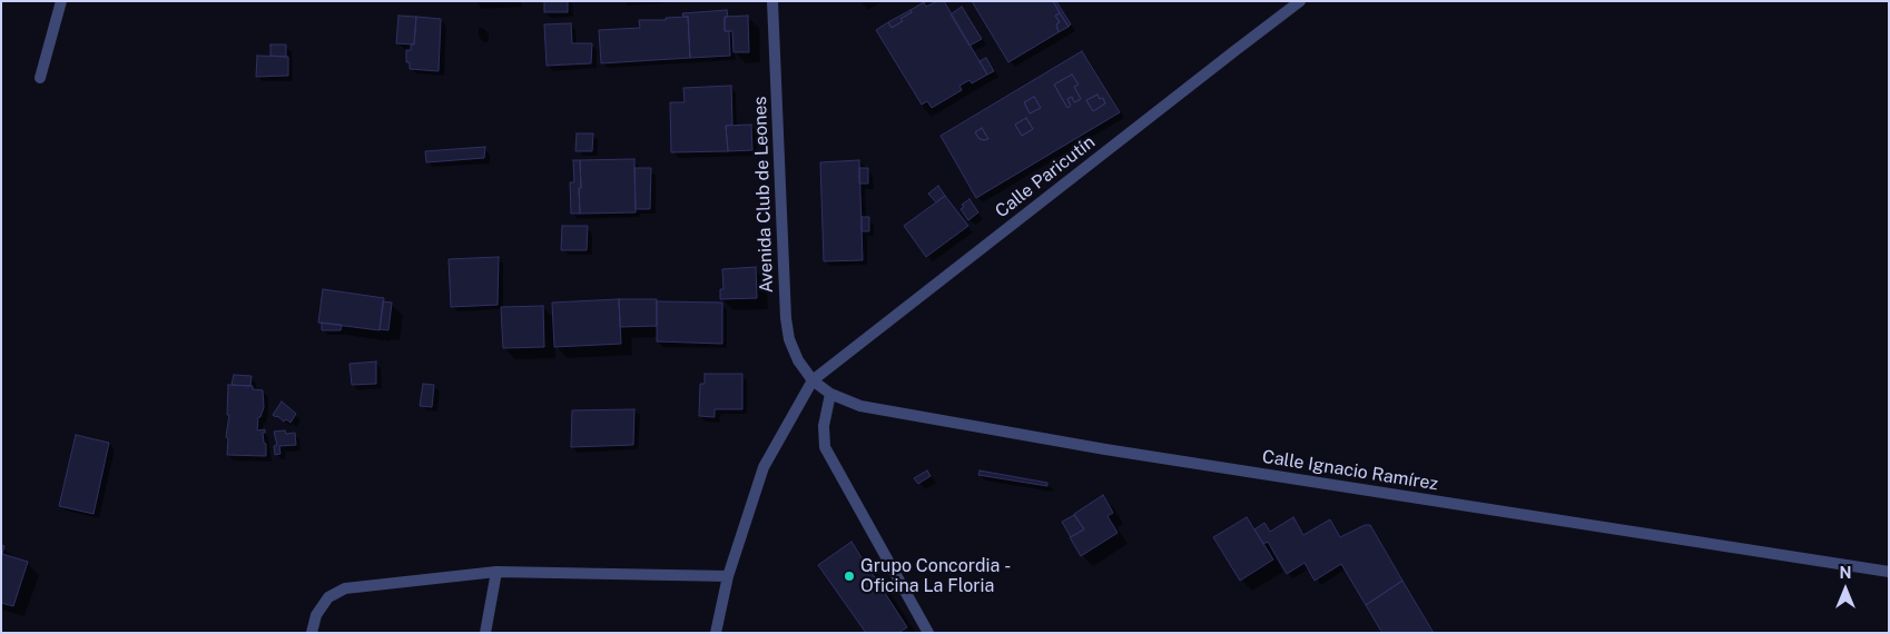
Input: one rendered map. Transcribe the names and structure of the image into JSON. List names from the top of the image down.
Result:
{
  "streets": {
    "street": ["Calle Paricutín", "Avenida Club de Leones", "Calle Ignacio Ramírez"]
  },
  "crossings": [
    ["Calle Paricutín", "Avenida Club de Leones"],
    ["Calle Paricutín", "Calle Ignacio Ramírez"],
    ["Avenida Club de Leones", "Calle Ignacio Ramírez"]
  ],
  "places": ["Grupo Concordia - Oficina La Floria"],
  "north": "top"
}
